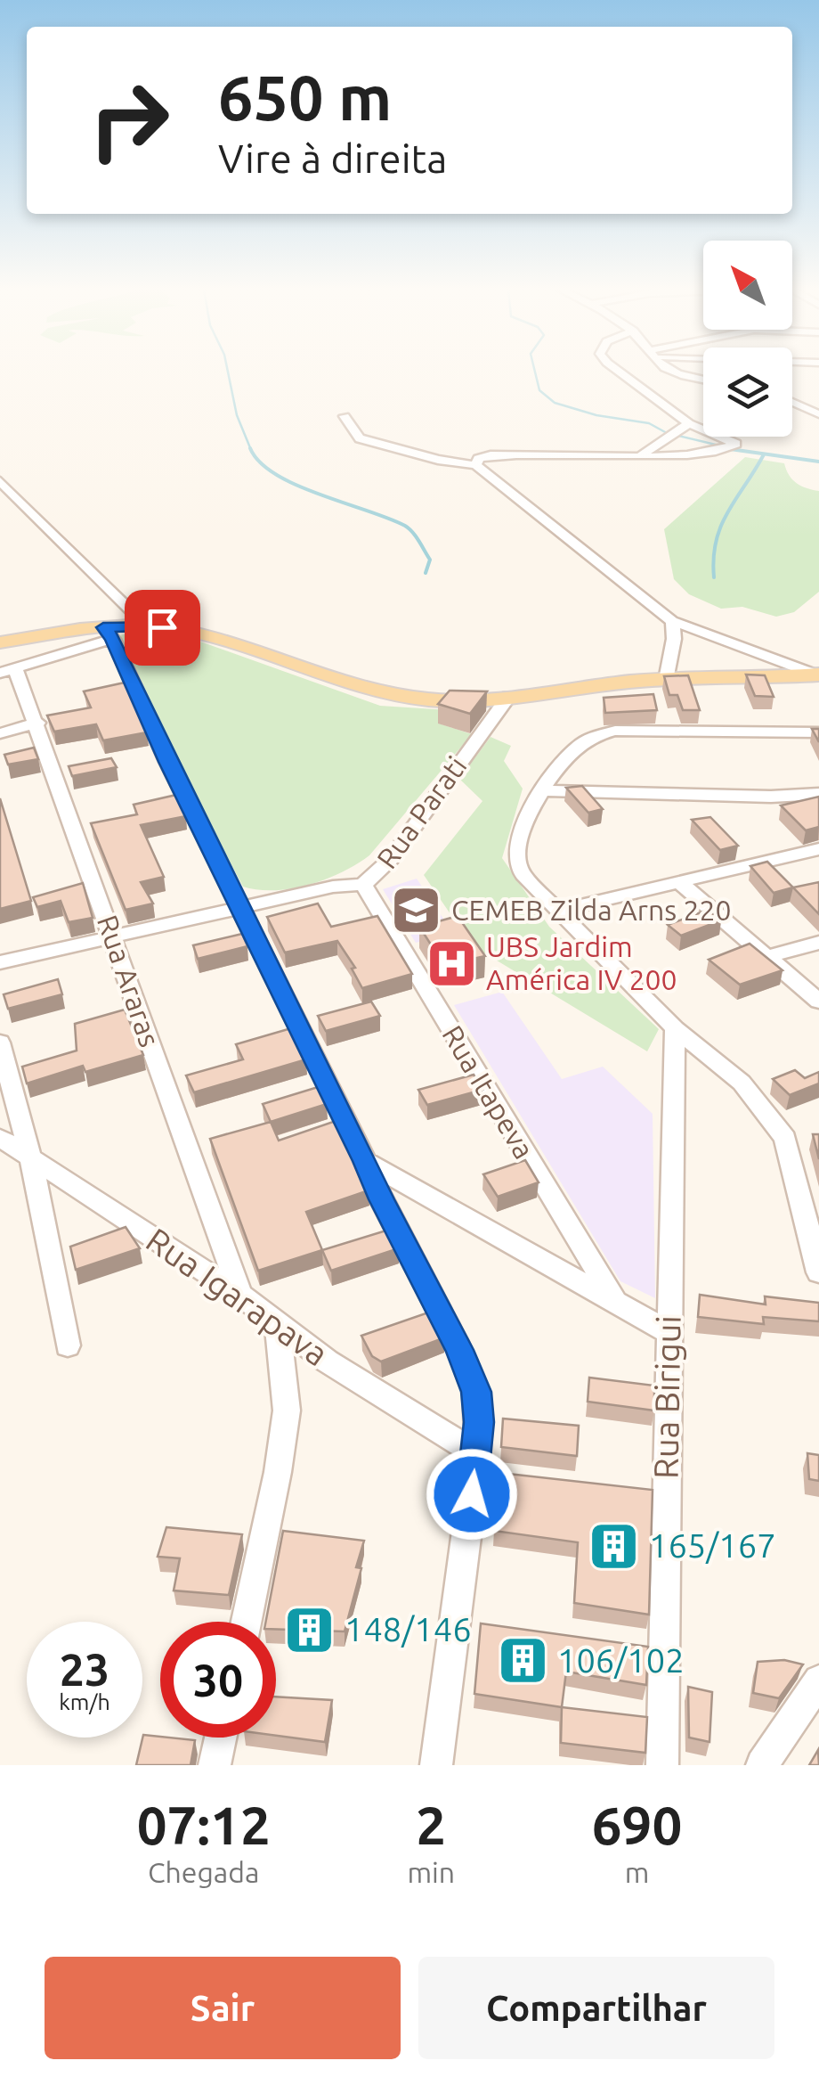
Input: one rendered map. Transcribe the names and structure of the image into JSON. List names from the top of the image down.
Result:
{
  "streets": {
    "street": [
      "Rua Parati",
      "Rua Araras",
      "Rua Itapeva",
      "Rua Igarapava",
      "Rua Birigui"
    ]
  },
  "crossings": [
    ["Rua Parati", "Rua Araras"],
    ["Rua Parati", "Rua Itapeva"],
    ["Rua Araras", "Rua Igarapava"]
  ],
  "places": {
    "school or university": ["CEMEB Zilda Arns 220"],
    "hospital": ["UBS Jardim América IV 200"],
    "building": ["165/167", "148/146", "106/102"]
  },
  "north": "top left",
  "page": {
    "turn": ["650 m", "Vire à direita"],
    "speed": "23 km/h",
    "limit": "30",
    "eta": [
      "07:12",
      "Chegada",
      "2",
      "min",
      "690",
      "m"
    ],
    "buttons": ["Sair", "Compartilhar"]
  }
}
